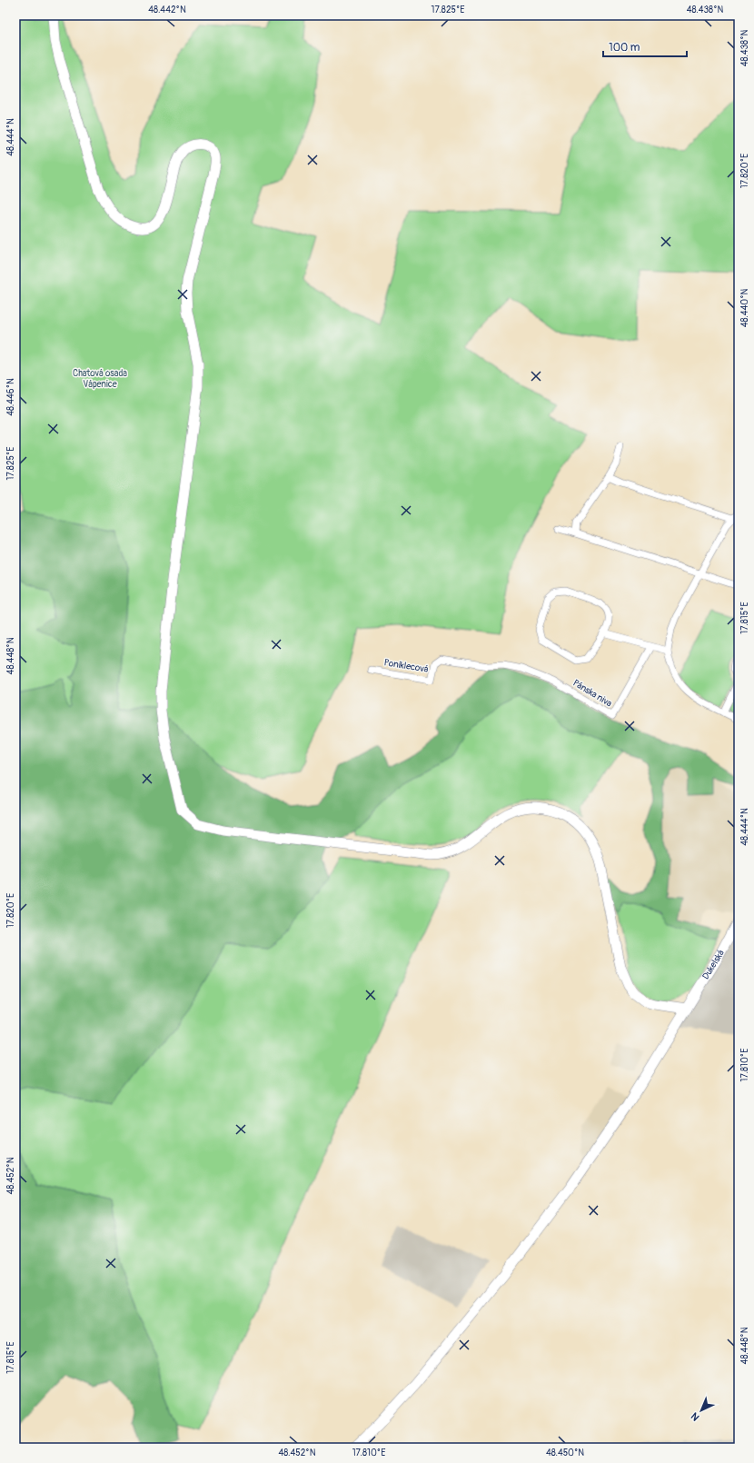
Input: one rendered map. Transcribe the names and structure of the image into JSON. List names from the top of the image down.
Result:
{
  "streets": {
    "main road": ["Dukelská"],
    "street": ["Poniklecová", "Pánska niva"]
  },
  "crossings": [
    ["Poniklecová", "Pánska niva"]
  ],
  "parks": ["Chatová osada Vápenice"],
  "scale_bar": "100 m",
  "north": "bottom left",
  "coordinates": [
    "48.442°N",
    "17.825°E",
    "48.438°N",
    "48.444°N",
    "17.820°E",
    "48.440°N",
    "48.446°N",
    "17.815°E",
    "48.448°N",
    "17.810°E",
    "48.452°N",
    "48.450°N"
  ]
}
